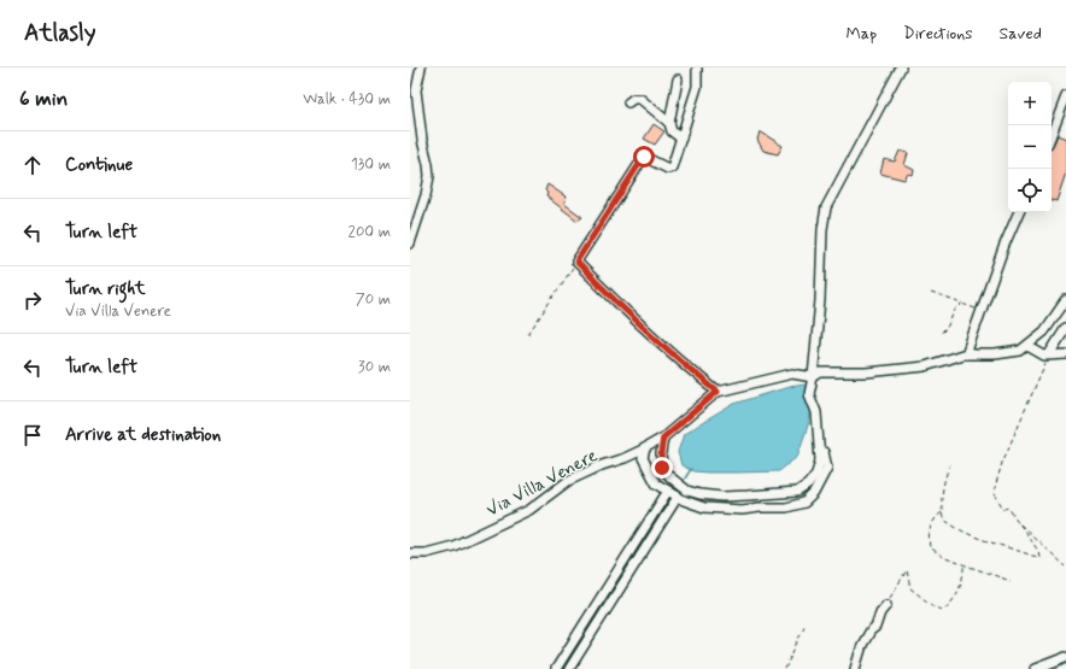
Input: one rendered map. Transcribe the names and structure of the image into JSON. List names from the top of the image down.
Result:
{
  "streets": {
    "street": ["Via Villa Venere"]
  },
  "page": {
    "header": "Atlasly",
    "nav": ["Map", "Directions", "Saved"],
    "heading": ["6 min", "Walk · 430 m"],
    "map_buttons": ["+", "−"],
    "list": [
      ["Continue", "130 m"],
      ["Turn left", "200 m"],
      ["Turn right", "Via Villa Venere", "70 m"],
      ["Turn left", "30 m"],
      "Arrive at destination"
    ]
  }
}
